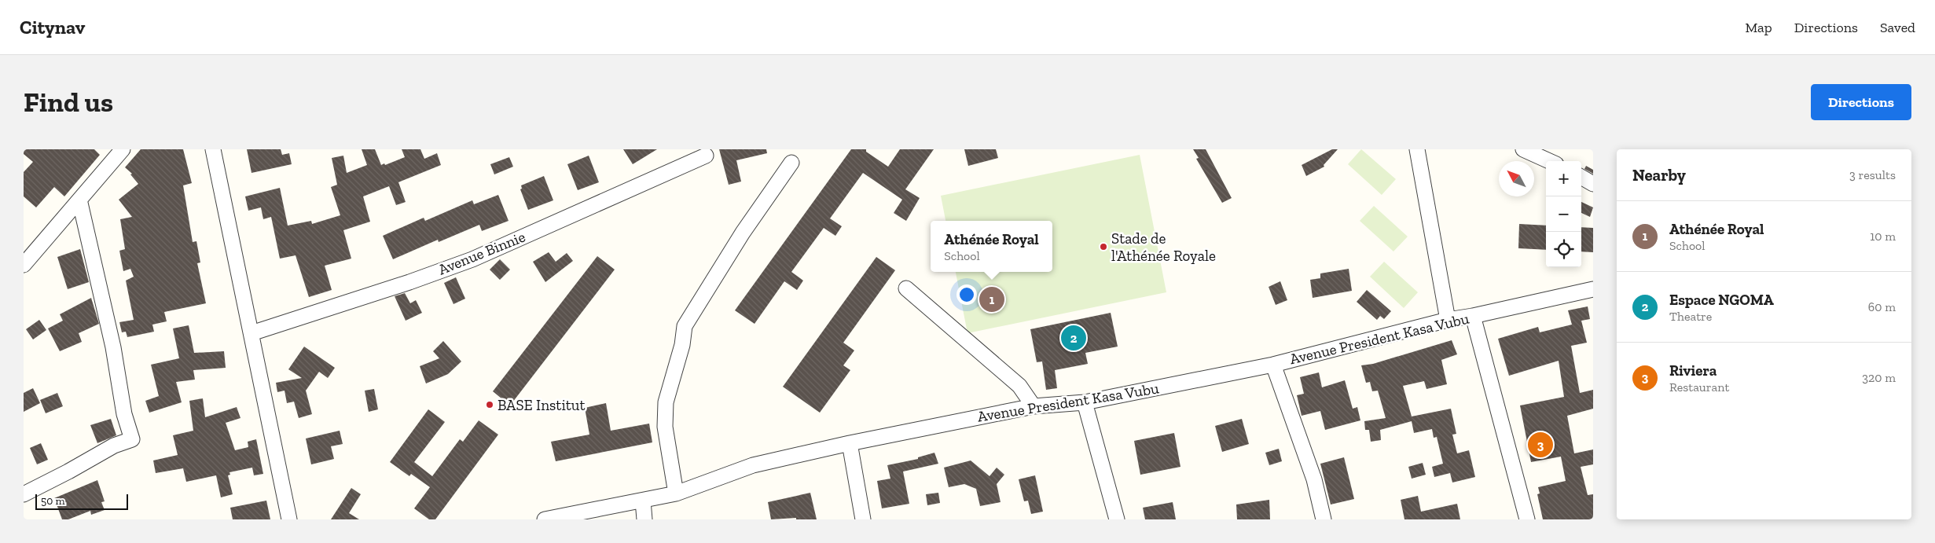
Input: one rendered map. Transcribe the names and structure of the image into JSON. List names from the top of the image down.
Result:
{
  "streets": {
    "street": ["Avenue Binnie", "Avenue President Kasa Vubu"]
  },
  "places": ["Stade de l'Athénée Royale", "BASE Institut"],
  "scale_bar": "50 m",
  "north": "top left",
  "page": {
    "header": "Citynav",
    "nav": ["Map", "Directions", "Saved"],
    "buttons": "Directions",
    "title": "Find us",
    "heading": ["Nearby", "3 results"],
    "map_buttons": ["+", "−"],
    "list": [
      {
        "mark": "1",
        "name": "Athénée Royal",
        "note": "School",
        "value": "10 m"
      },
      {
        "mark": "2",
        "name": "Espace NGOMA",
        "note": "Theatre",
        "value": "60 m"
      },
      {
        "mark": "3",
        "name": "Riviera",
        "note": "Restaurant",
        "value": "320 m"
      }
    ],
    "popup": ["Athénée Royal", "School"],
    "pins": ["1", "2", "3"],
    "scale": "50 m"
  }
}
